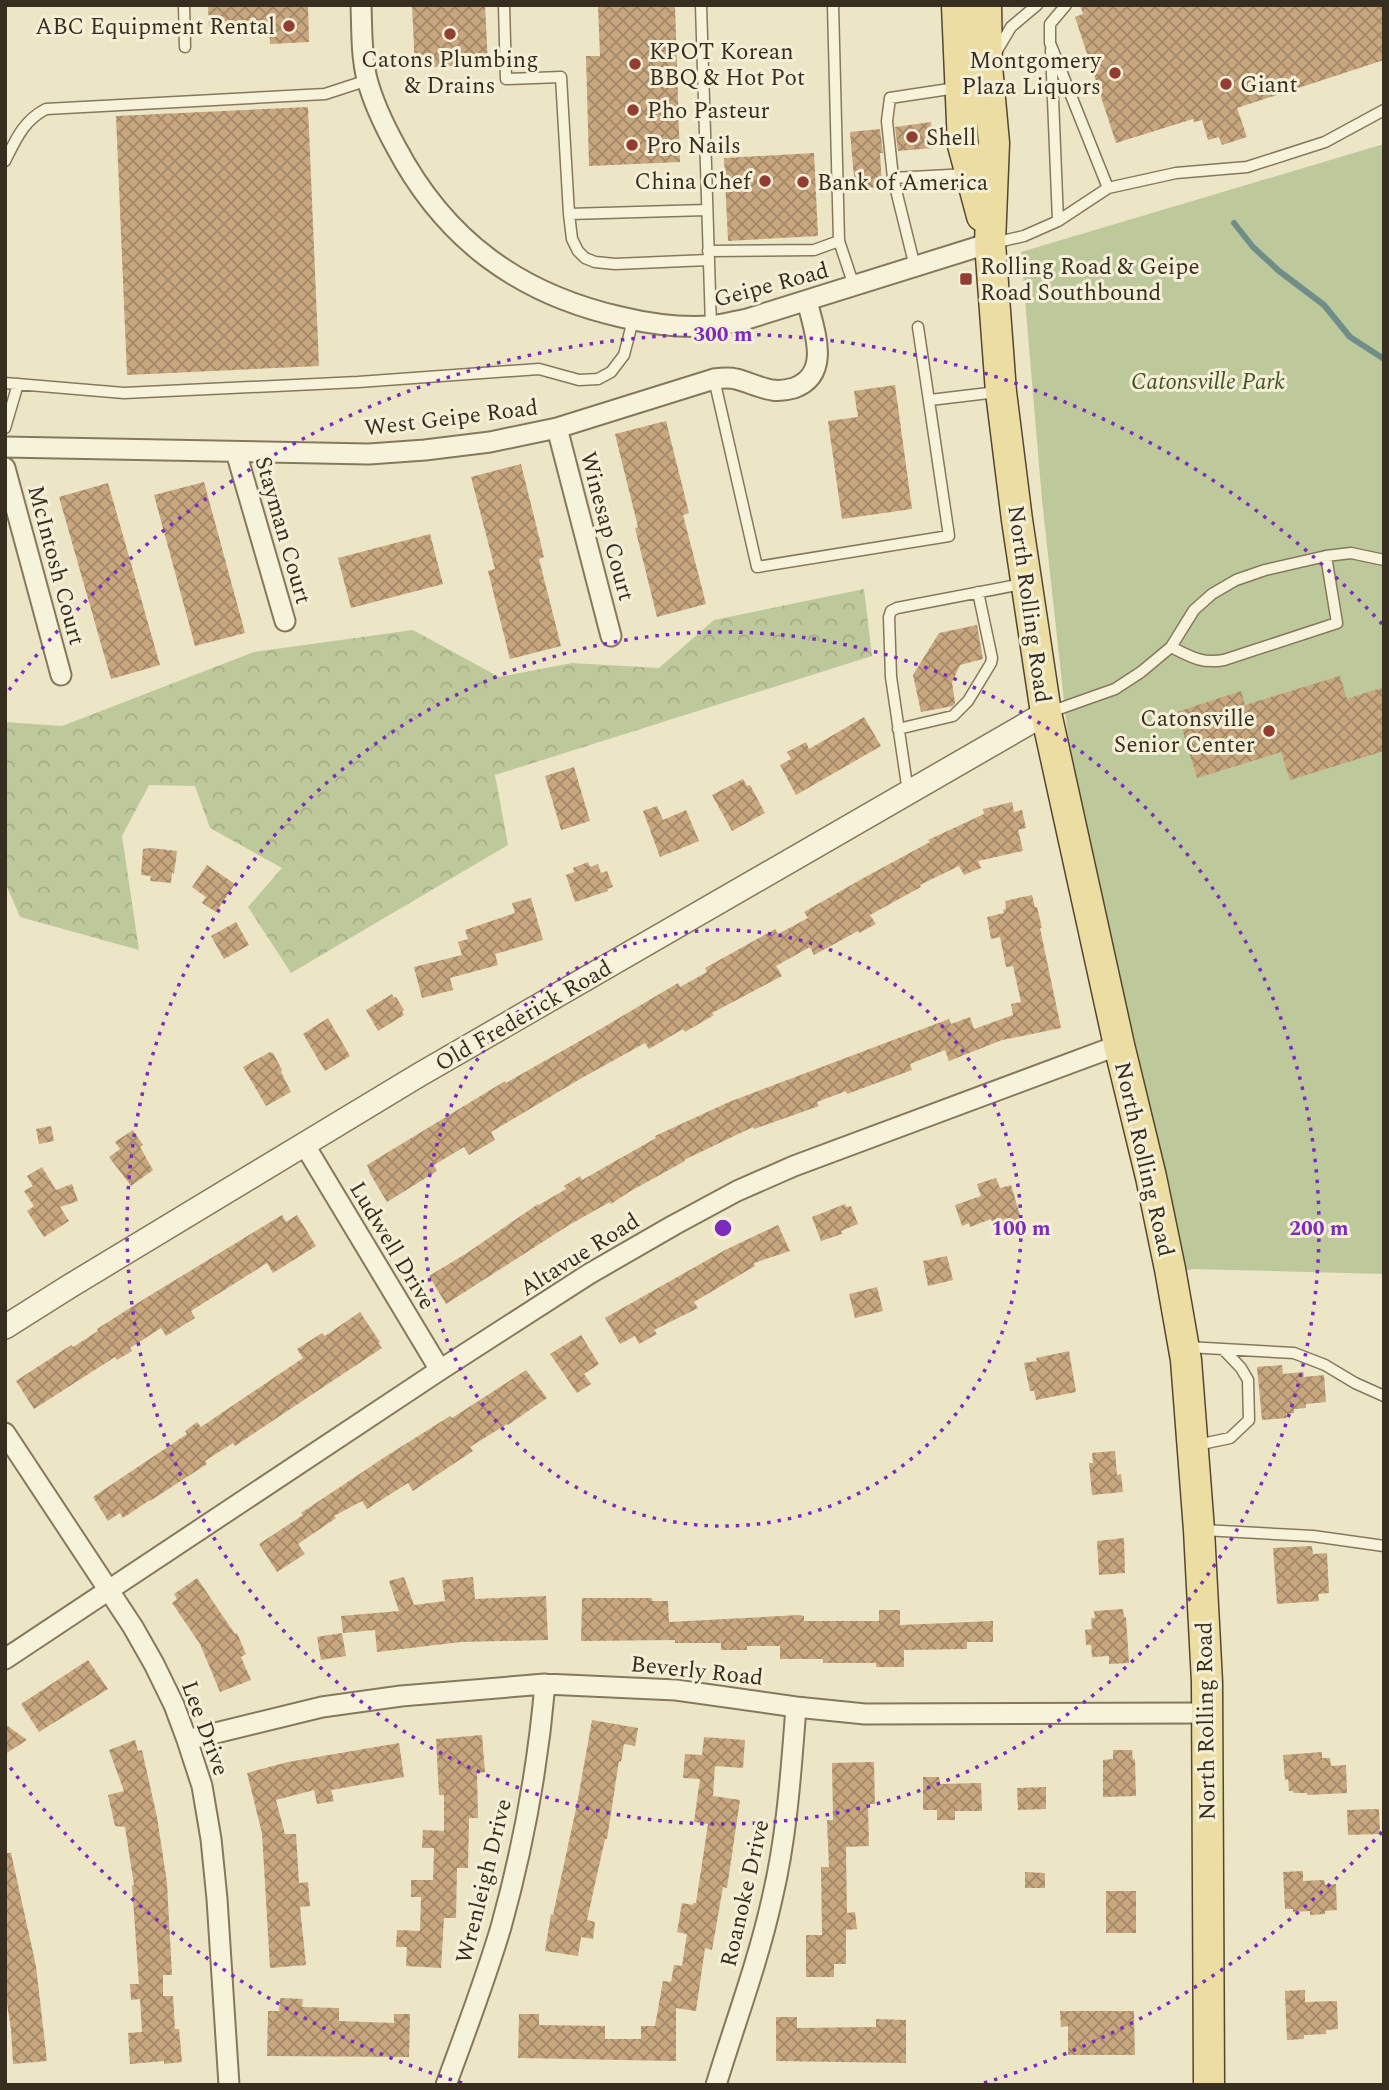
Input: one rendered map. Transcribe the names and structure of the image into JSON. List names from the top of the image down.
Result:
{
  "streets": {
    "main road": ["North Rolling Road"],
    "street": [
      "Geipe Road",
      "West Geipe Road",
      "Winesap Court",
      "Stayman Court",
      "McIntosh Court",
      "Old Frederick Road",
      "Ludwell Drive",
      "Altavue Road",
      "Beverly Road",
      "Lee Drive",
      "Wrenleigh Drive",
      "Roanoke Drive"
    ]
  },
  "crossings": [
    ["Geipe Road", "West Geipe Road"],
    ["Geipe Road", "North Rolling Road"],
    ["West Geipe Road", "Winesap Court"],
    ["West Geipe Road", "Stayman Court"],
    ["North Rolling Road", "Old Frederick Road"],
    ["North Rolling Road", "Altavue Road"],
    ["North Rolling Road", "Beverly Road"],
    ["Old Frederick Road", "Ludwell Drive"],
    ["Ludwell Drive", "Altavue Road"],
    ["Altavue Road", "Lee Drive"],
    ["Beverly Road", "Lee Drive"],
    ["Beverly Road", "Wrenleigh Drive"],
    ["Beverly Road", "Roanoke Drive"]
  ],
  "parks": ["Catonsville Park"],
  "places": {
    "other": [
      "ABC Equipment Rental",
      "Catons Plumbing & Drains",
      "KPOT Korean BBQ & Hot Pot",
      "Montgomery Plaza Liquors",
      "Giant",
      "Pho Pasteur",
      "Shell",
      "Pro Nails",
      "China Chef",
      "Bank of America",
      "Catonsville Senior Center"
    ],
    "transit": ["Rolling Road & Geipe Road Southbound"]
  },
  "rings": ["300 m", "100 m", "200 m"]
}
